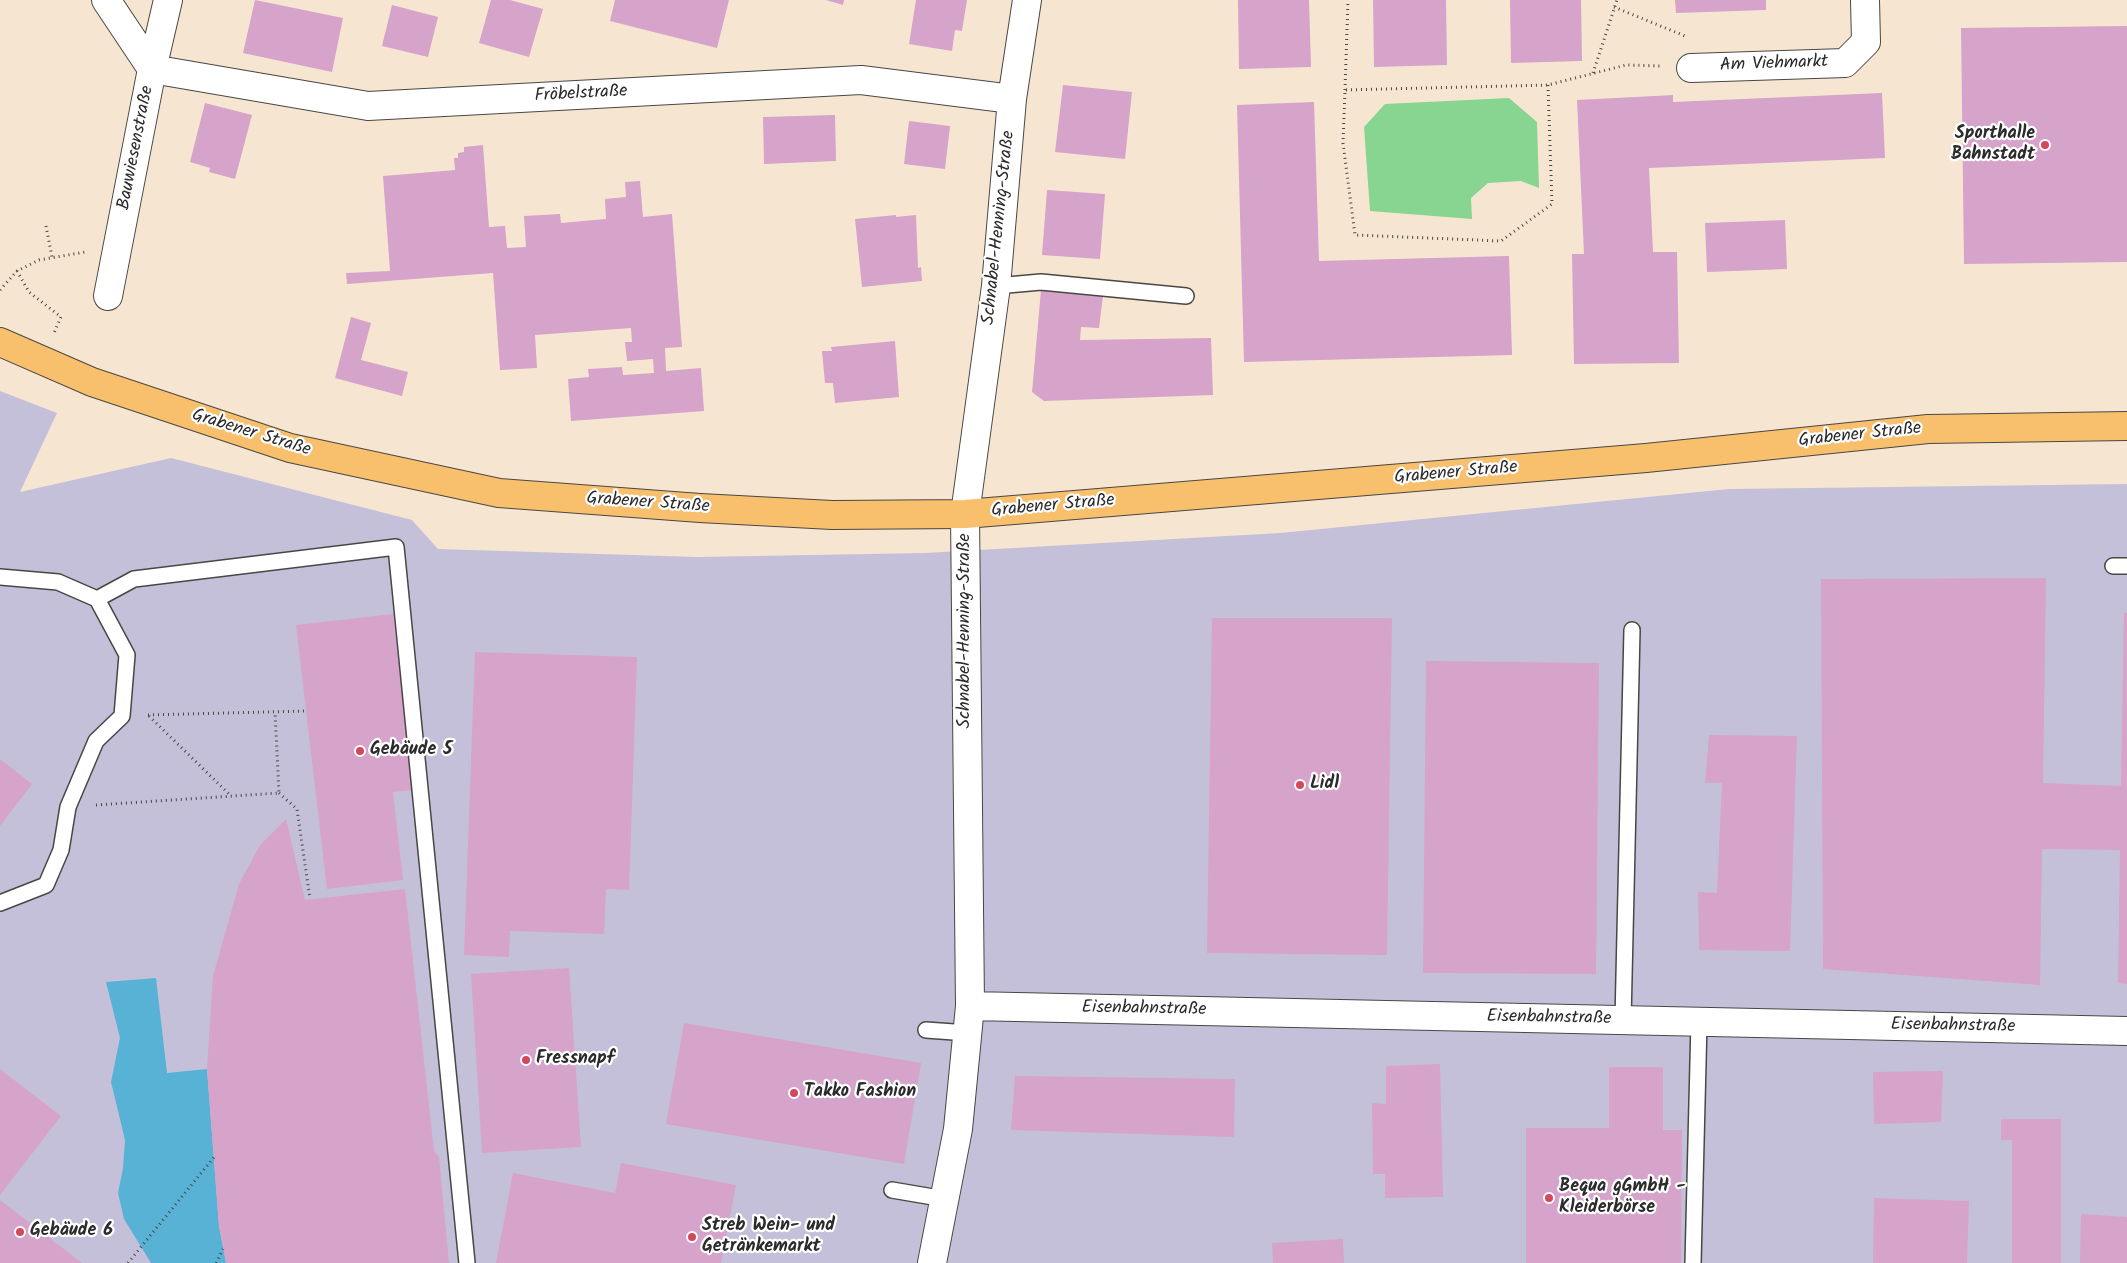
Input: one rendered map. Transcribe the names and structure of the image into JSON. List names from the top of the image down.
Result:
{
  "streets": {
    "main road": ["Grabener Straße"],
    "street": [
      "Am Viehmarkt",
      "Fröbelstraße",
      "Bauwiesenstraße",
      "Schnabel-Henning-Straße",
      "Eisenbahnstraße"
    ]
  },
  "crossings": [
    ["Fröbelstraße", "Bauwiesenstraße"],
    ["Fröbelstraße", "Schnabel-Henning-Straße"],
    ["Schnabel-Henning-Straße", "Grabener Straße"],
    ["Schnabel-Henning-Straße", "Eisenbahnstraße"]
  ],
  "places": [
    "Sporthalle Bahnstadt",
    "Gebäude 5",
    "Lidl",
    "Fressnapf",
    "Takko Fashion",
    "Bequa gGmbH - Kleiderbörse",
    "Gebäude 6",
    "Streb Wein- und Getränkemarkt"
  ]
}
